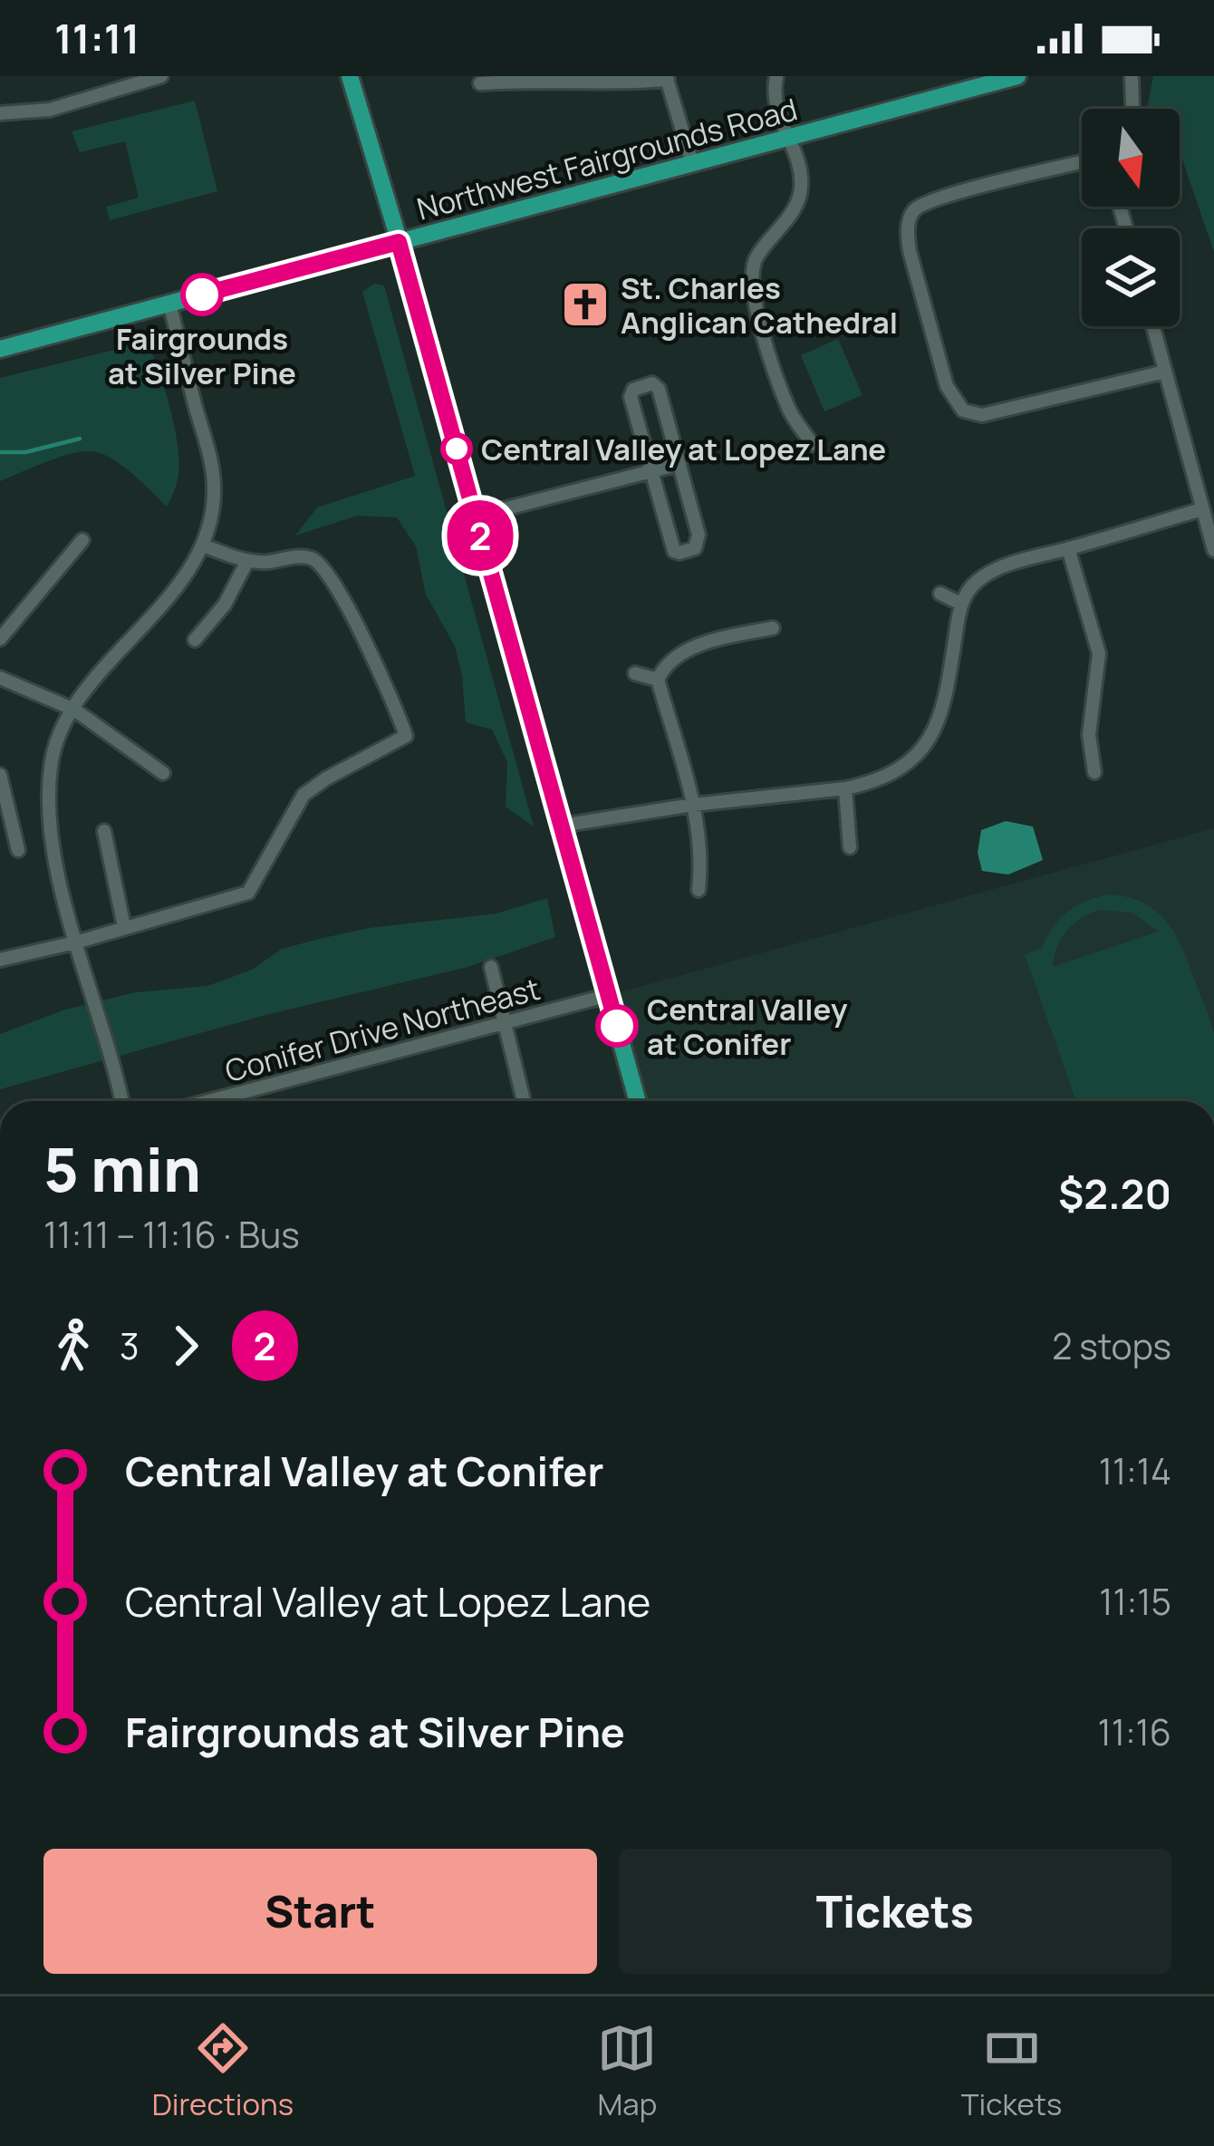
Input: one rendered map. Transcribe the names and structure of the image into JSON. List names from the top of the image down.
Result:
{
  "streets": {
    "main road": ["Northwest Fairgrounds Road"],
    "street": ["Conifer Drive Northeast"]
  },
  "places": {
    "other": ["Fairgrounds at Silver Pine", "Central Valley at Lopez Lane", "Central Valley at Conifer"],
    "church": ["St. Charles Anglican Cathedral"]
  },
  "lines": ["bus line 2"],
  "north": "bottom",
  "page": {
    "status": "11:11",
    "on_map": "2",
    "heading": ["5 min", "11:11 – 11:16 · Bus", "$2.20"],
    "legs": ["3", "2", "2 stops"],
    "list": [
      {
        "name": "Central Valley at Conifer",
        "value": "11:14"
      },
      {
        "name": "Central Valley at Lopez Lane",
        "value": "11:15"
      },
      {
        "name": "Fairgrounds at Silver Pine",
        "value": "11:16"
      }
    ],
    "buttons": ["Start", "Tickets"],
    "tabs": ["Directions", "Map", "Tickets"]
  }
}
